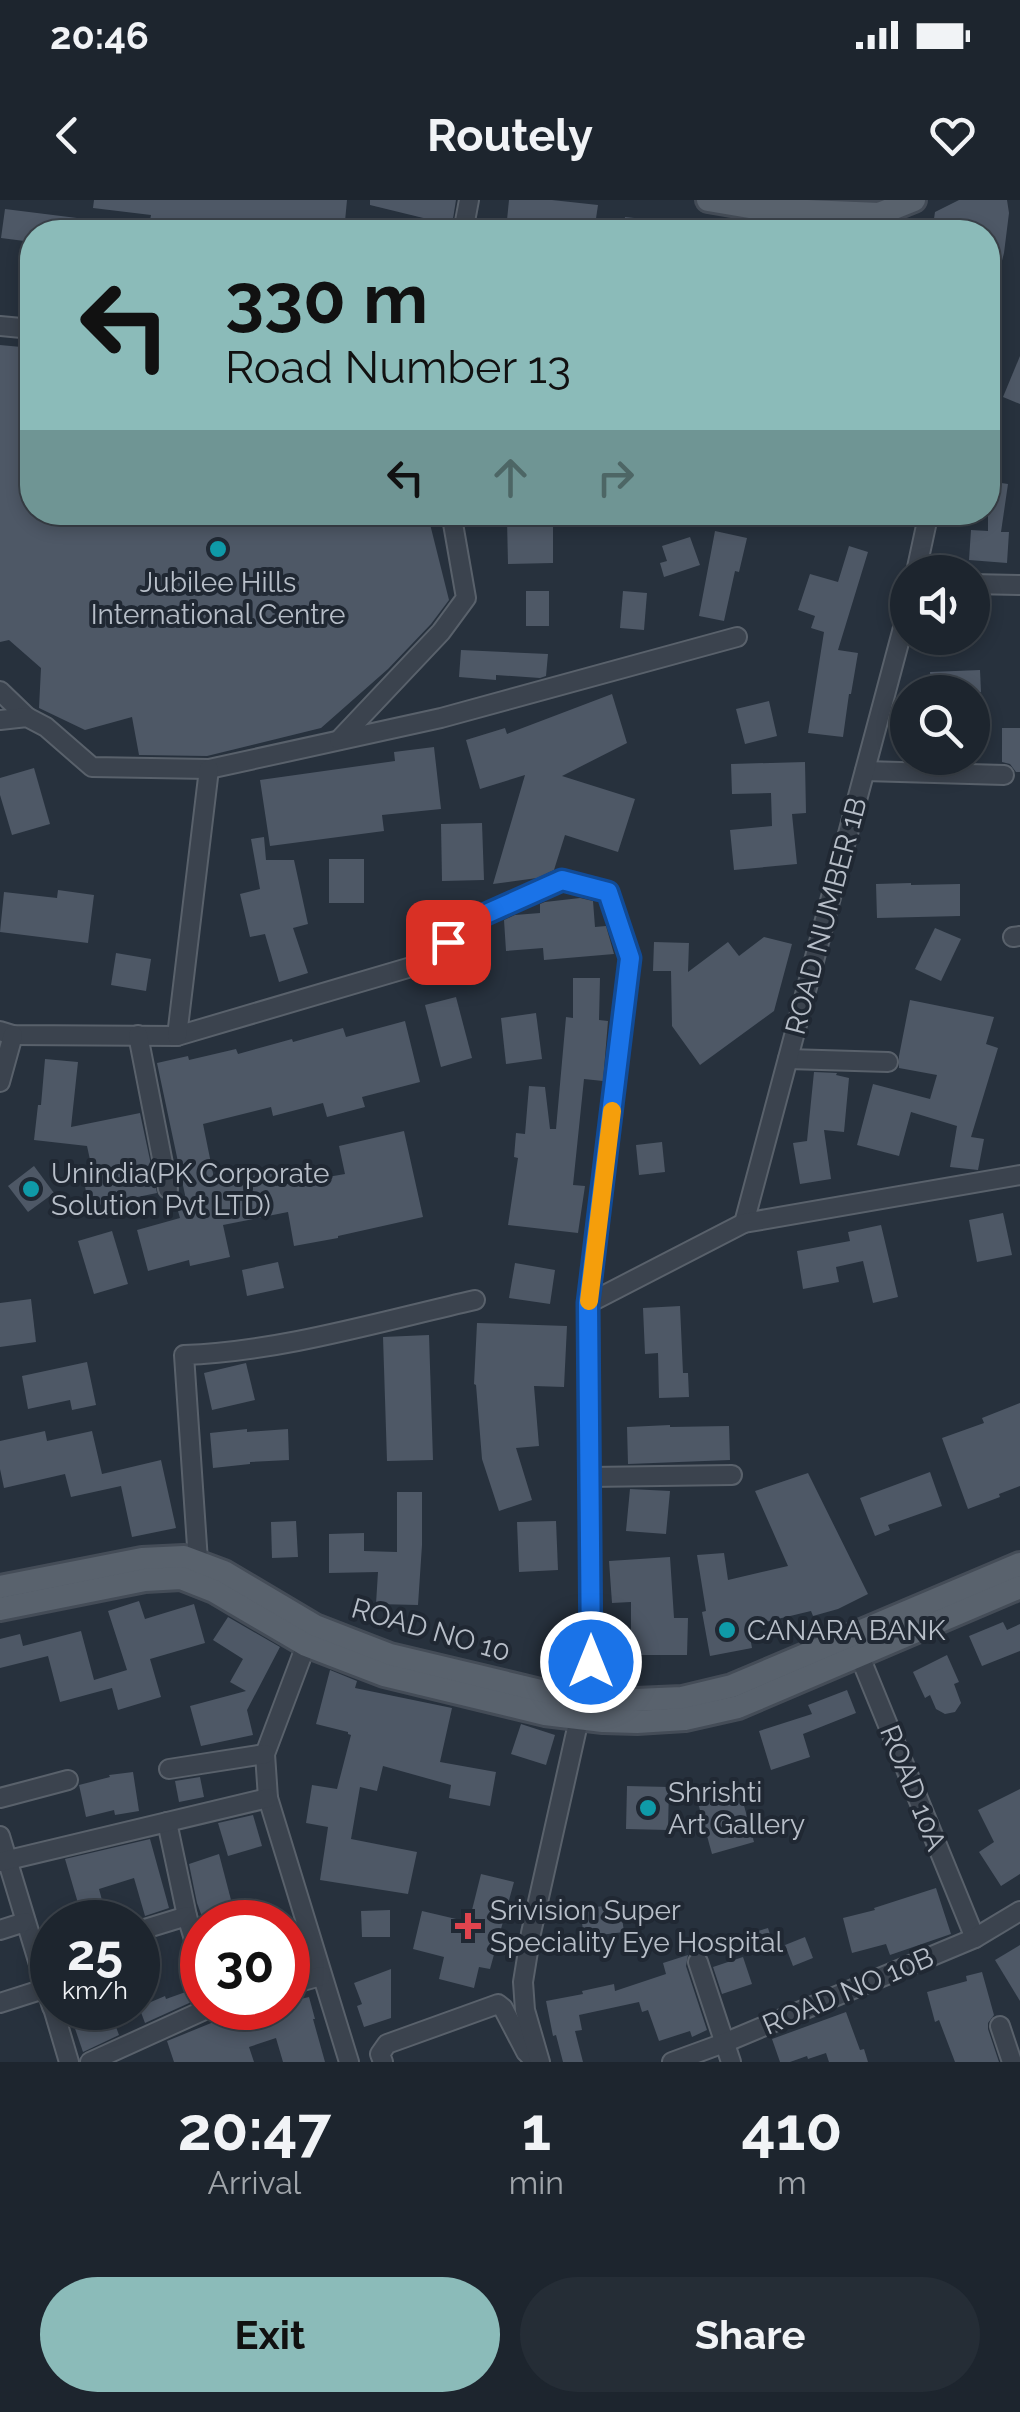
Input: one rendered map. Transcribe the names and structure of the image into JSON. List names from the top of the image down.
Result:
{
  "streets": {
    "main road": ["ROAD NO 10"],
    "street": ["ROAD NUMBER 1B", "ROAD 10A", "ROAD NO 10B"]
  },
  "crossings": [
    ["ROAD NO 10", "ROAD 10A"],
    ["ROAD 10A", "ROAD NO 10B"]
  ],
  "places": {
    "other": [
      "Jubilee Hills International Centre",
      "Unindia(PK Corporate Solution Pvt LTD)",
      "CANARA BANK",
      "Shrishti Art Gallery"
    ],
    "health": ["Srivision Super Speciality Eye Hospital"]
  },
  "page": {
    "status": "20:46",
    "header": "Routely",
    "turn": ["330 m", "Road Number 13"],
    "speed": "25 km/h",
    "limit": "30",
    "eta": [
      "20:47",
      "Arrival",
      "1",
      "min",
      "410",
      "m"
    ],
    "buttons": ["Exit", "Share"]
  }
}
